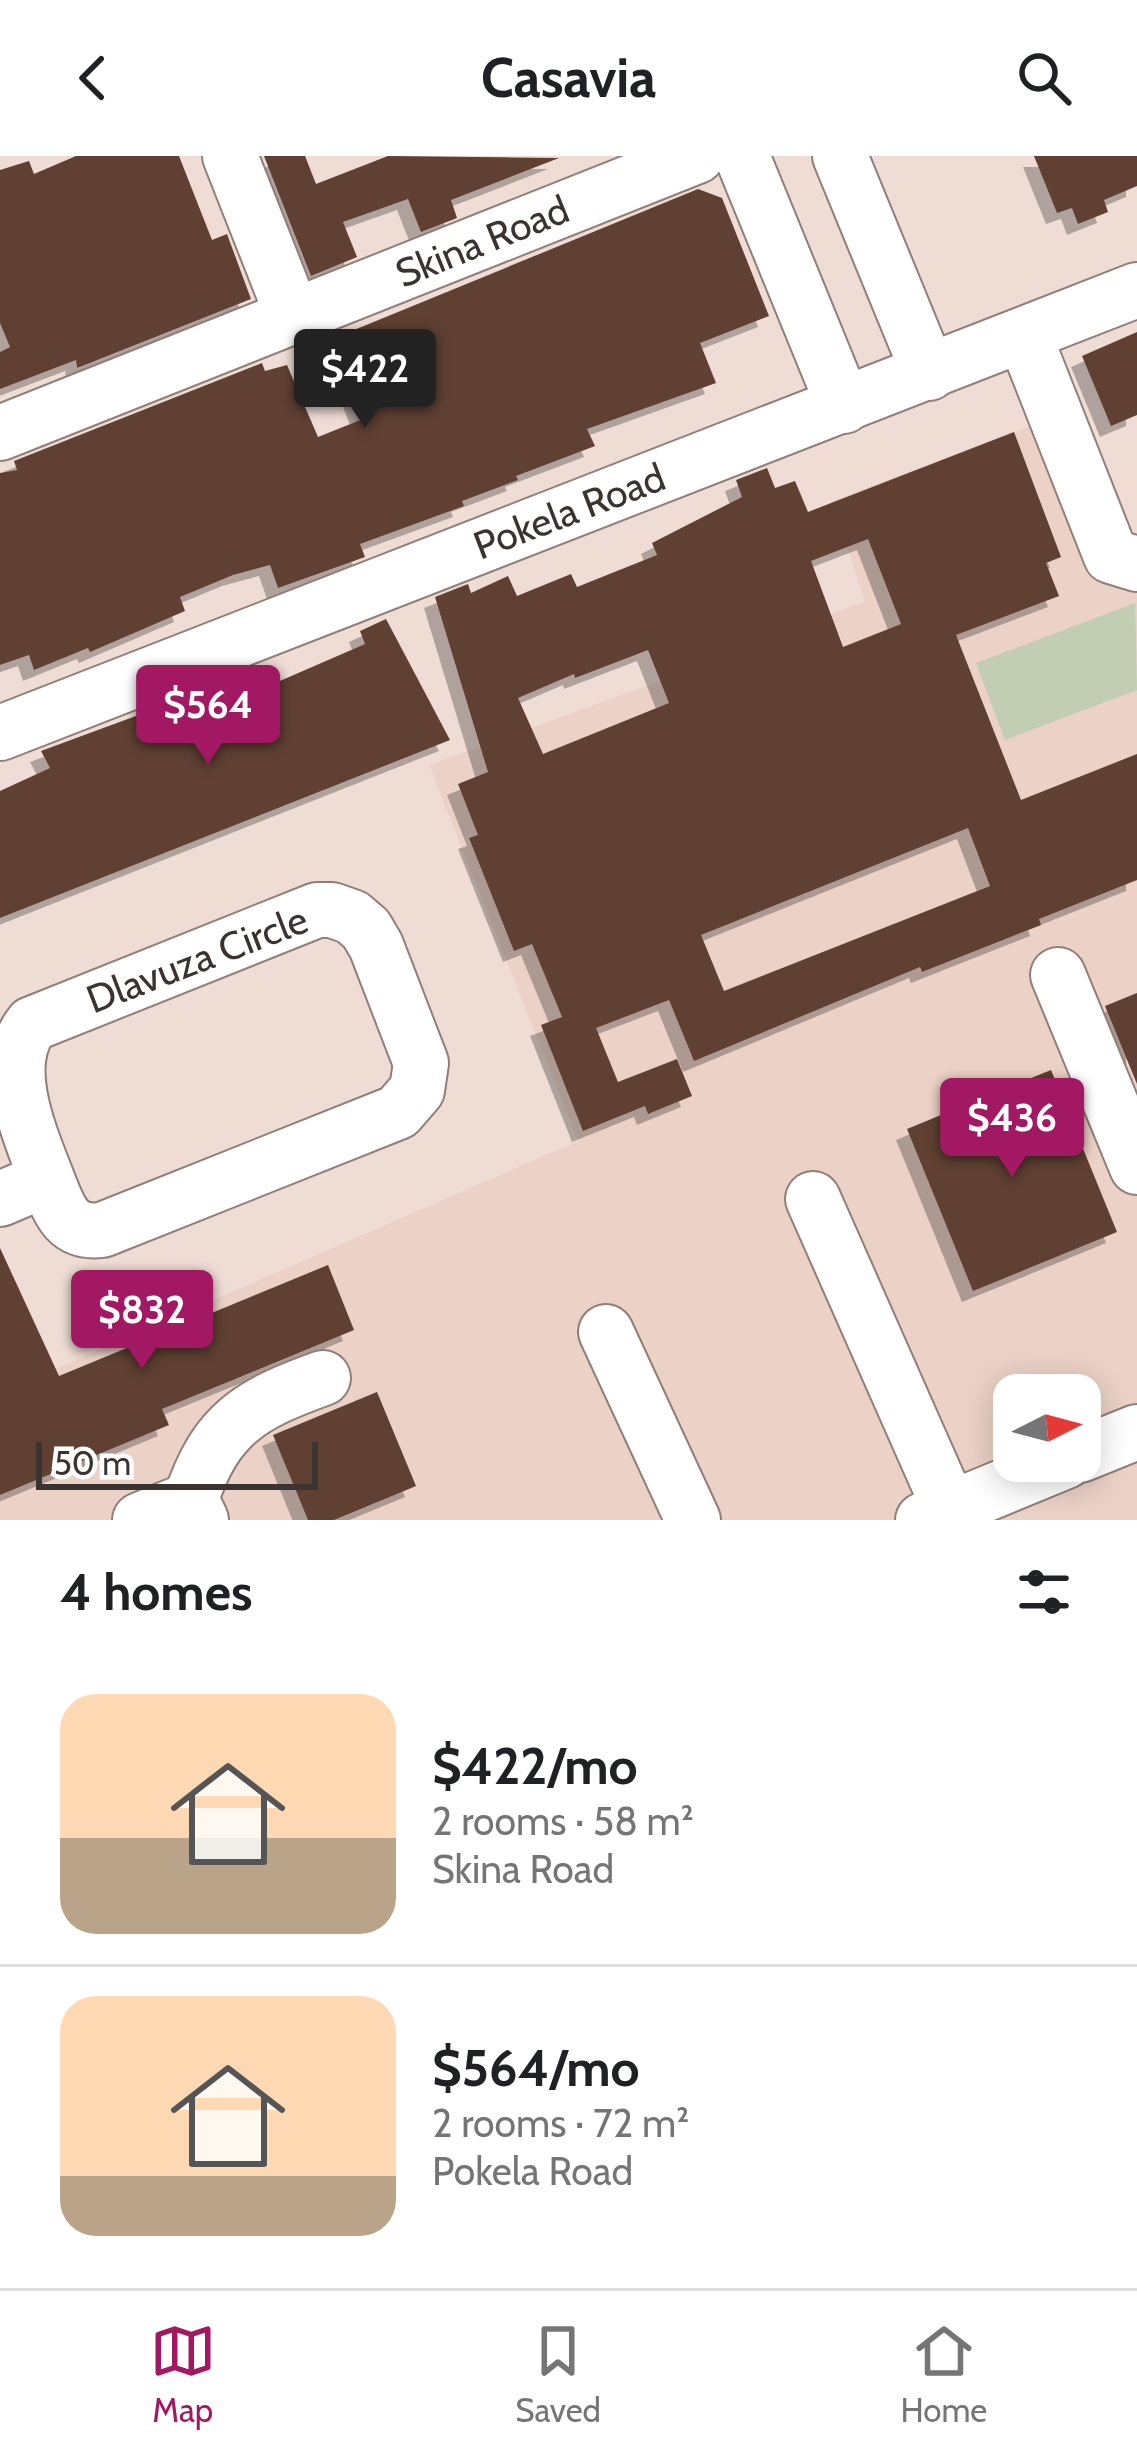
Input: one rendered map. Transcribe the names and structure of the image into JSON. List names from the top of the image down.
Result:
{
  "streets": {
    "street": ["Skina Road", "Pokela Road", "Dlavuza Circle"]
  },
  "scale_bar": "50 m",
  "north": "right",
  "page": {
    "header": "Casavia",
    "price": [
      "$422",
      "$564",
      "$436",
      "$832"
    ],
    "scale": "50 m",
    "heading": "4 homes",
    "list": [
      {
        "name": "$422/mo",
        "note": "2 rooms · 58 m² · Skina Road"
      },
      {
        "name": "$564/mo",
        "note": "2 rooms · 72 m² · Pokela Road"
      }
    ],
    "tabs": ["Map", "Saved", "Home"]
  }
}
